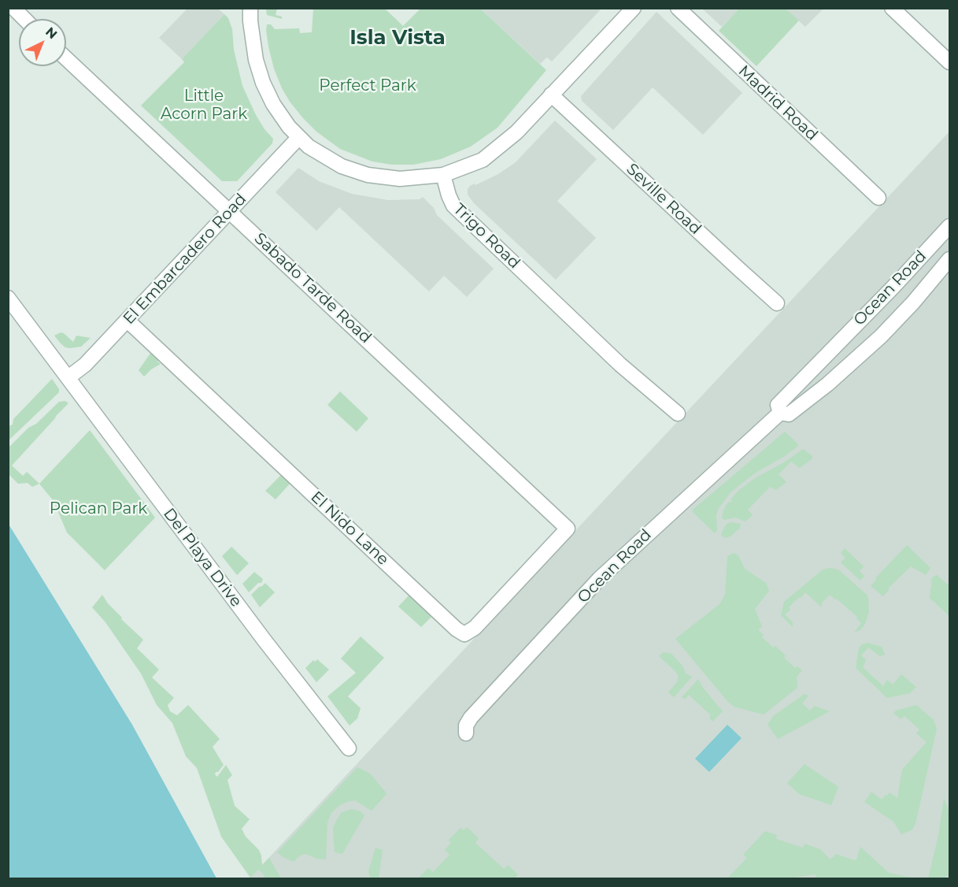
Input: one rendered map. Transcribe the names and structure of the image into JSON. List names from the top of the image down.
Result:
{
  "streets": {
    "street": [
      "Madrid Road",
      "Seville Road",
      "Trigo Road",
      "El Embarcadero Road",
      "Sabado Tarde Road",
      "Ocean Road",
      "El Nido Lane",
      "Del Playa Drive"
    ]
  },
  "crossings": [
    ["El Embarcadero Road", "Sabado Tarde Road"],
    ["El Embarcadero Road", "El Nido Lane"],
    ["El Embarcadero Road", "Del Playa Drive"],
    ["Sabado Tarde Road", "El Nido Lane"]
  ],
  "districts": ["Isla Vista"],
  "parks": ["Perfect Park", "Little Acorn Park", "Pelican Park"],
  "north": "top right"
}
